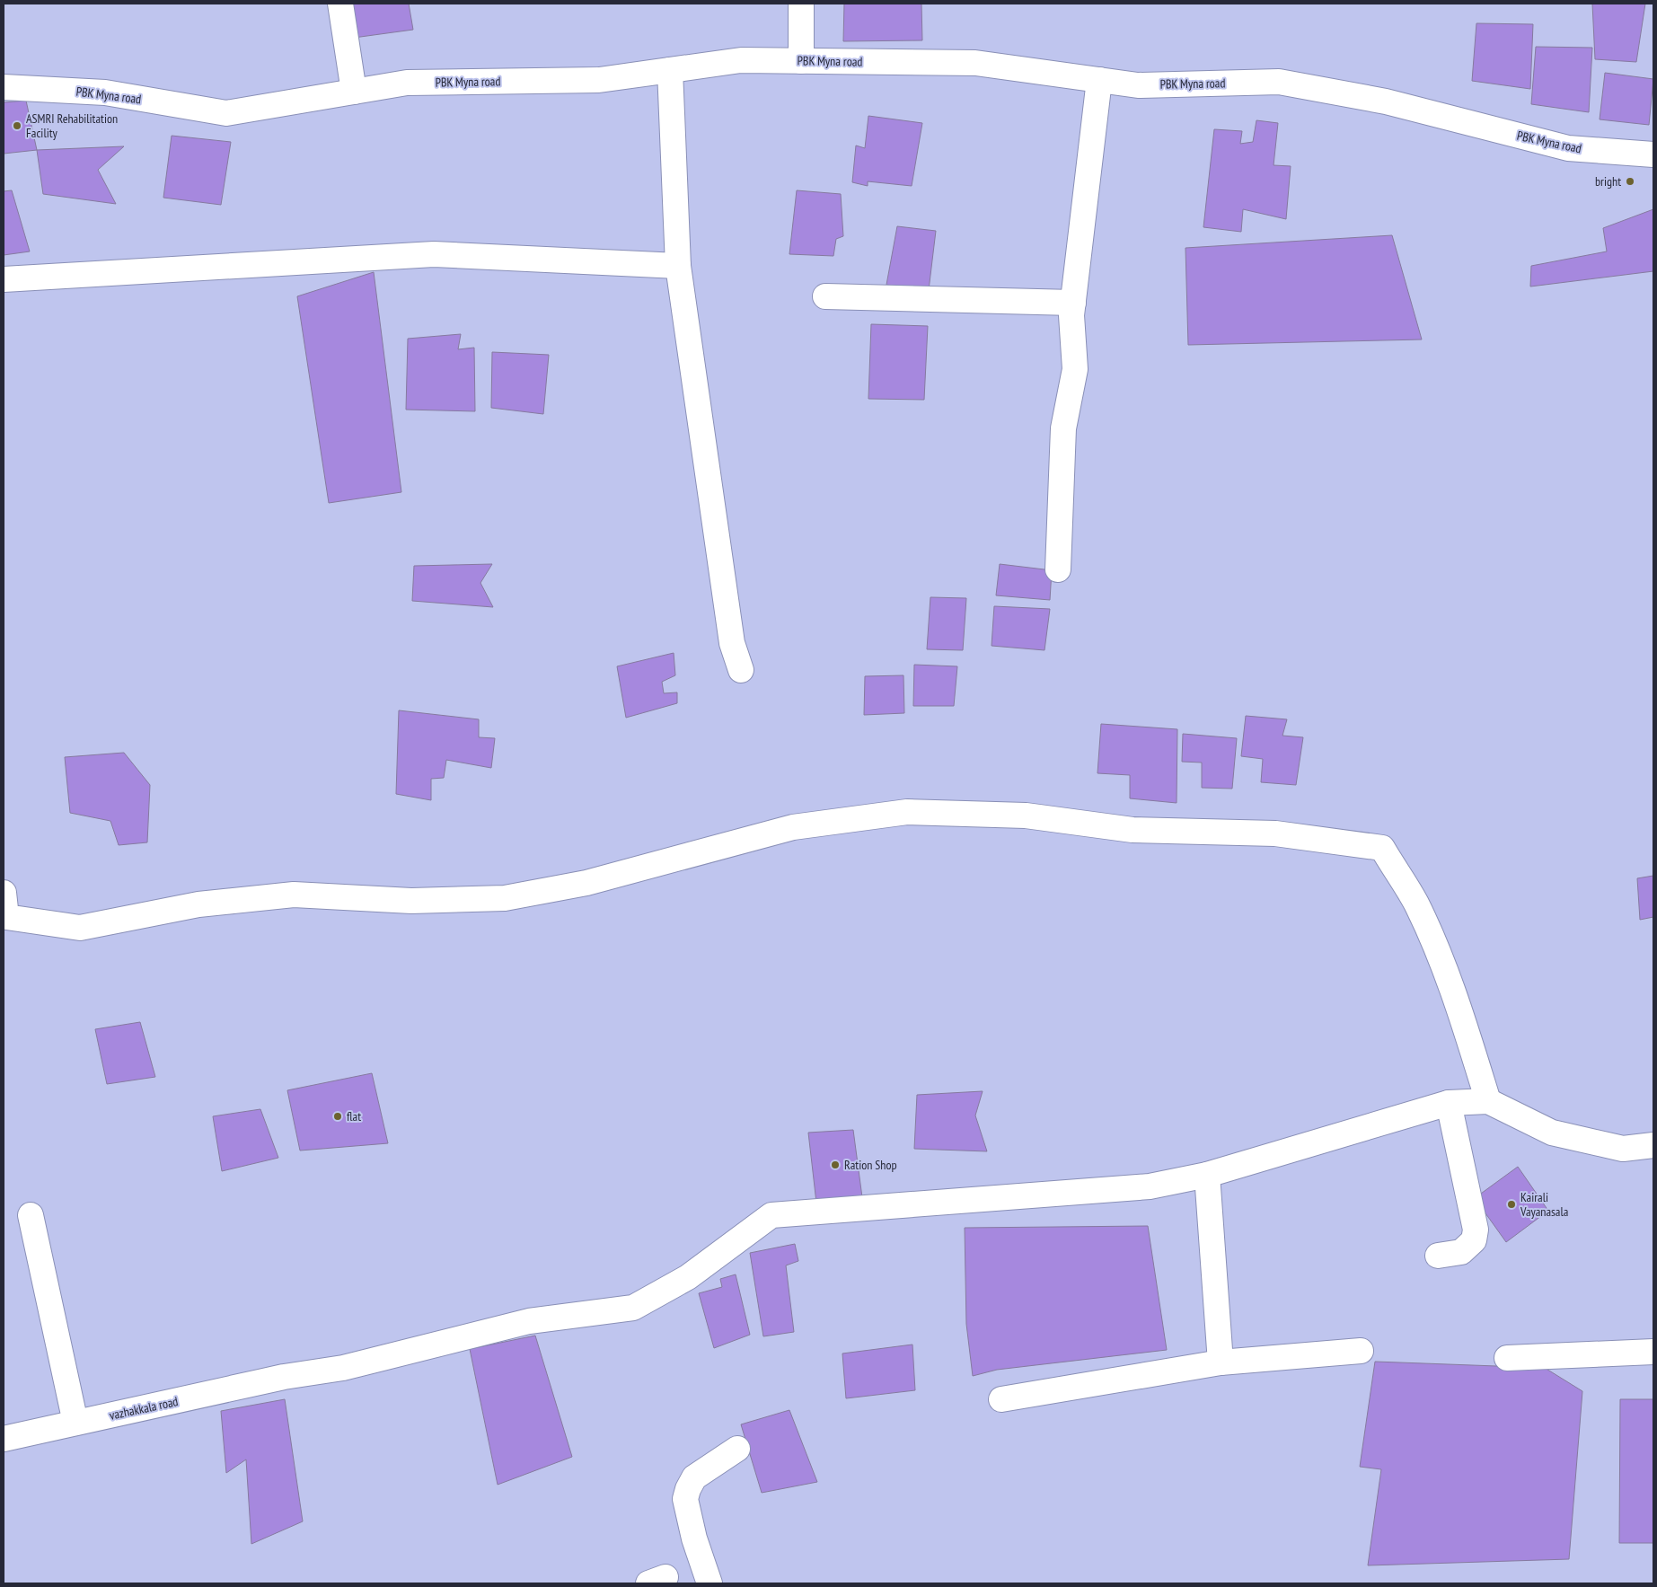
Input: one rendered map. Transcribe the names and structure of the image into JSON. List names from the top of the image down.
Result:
{
  "streets": {
    "street": ["PBK Myna road", "vazhakkala road"]
  },
  "places": [
    "ASMRI Rehabilitation Facility",
    "bright",
    "flat",
    "Ration Shop",
    "Kairali Vayanasala"
  ]
}
